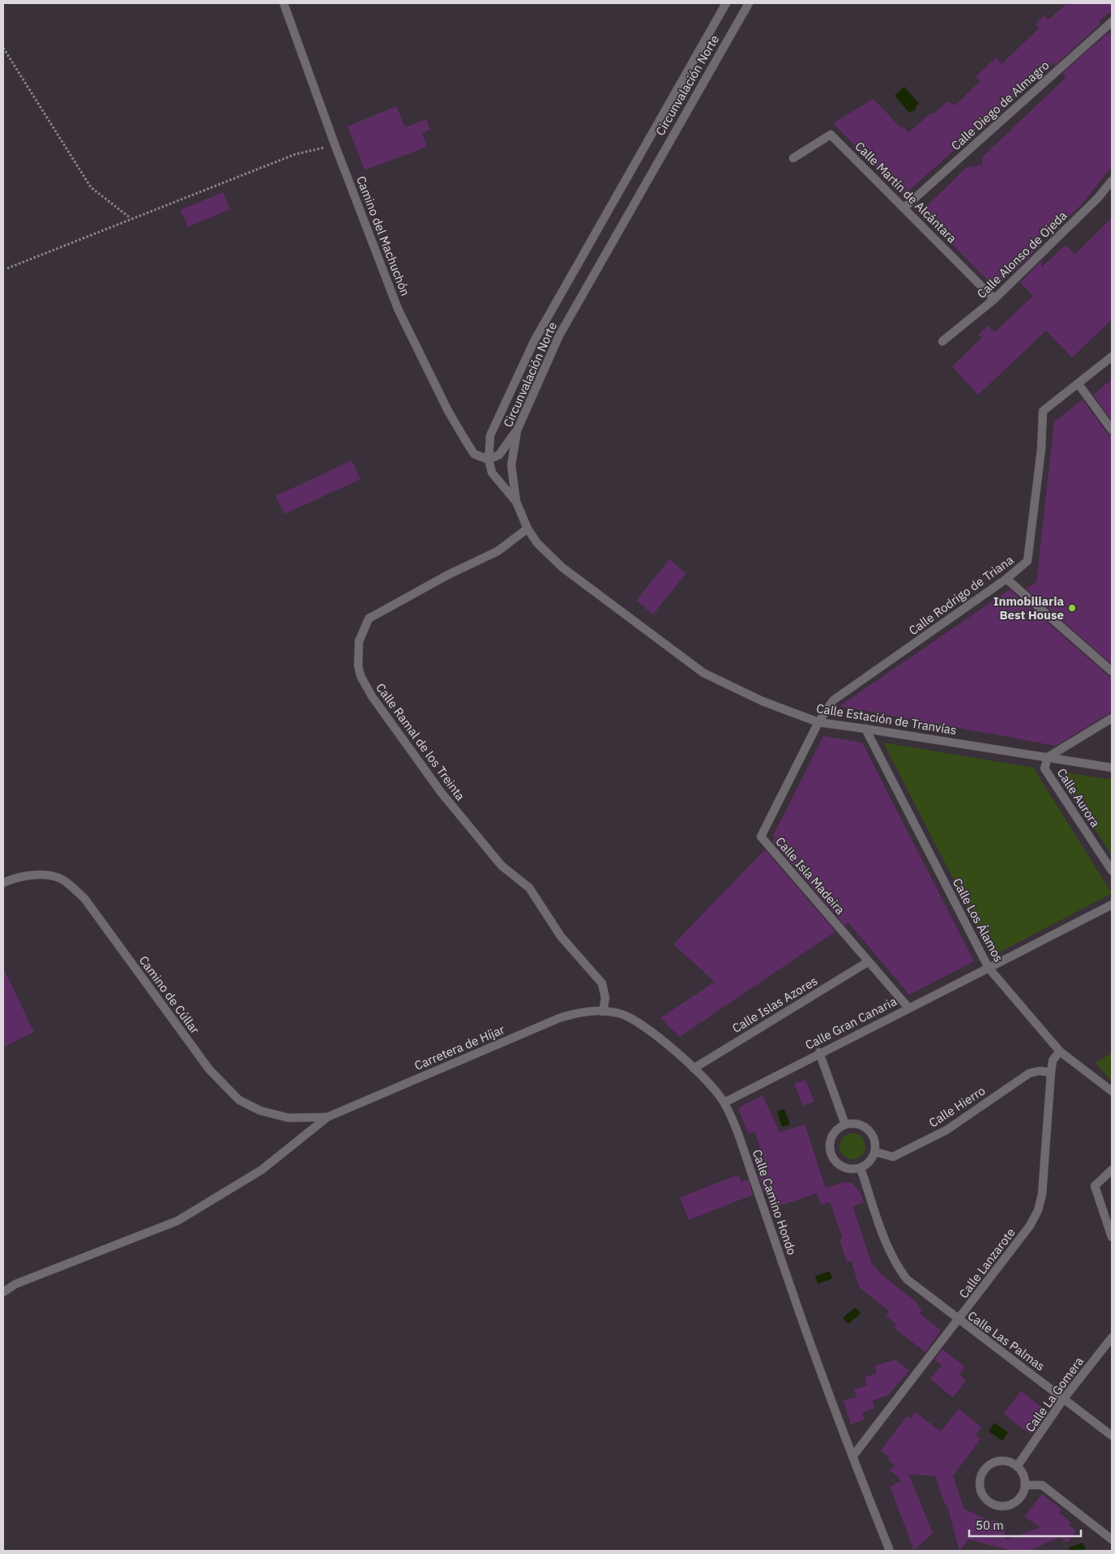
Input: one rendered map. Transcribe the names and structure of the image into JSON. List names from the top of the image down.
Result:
{
  "streets": {
    "street": [
      "Circunvalación Norte",
      "Calle Diego de Almagro",
      "Calle Martín de Alcántara",
      "Camino del Machuchón",
      "Calle Alonso de Ojeda",
      "Calle Rodrigo de Triana",
      "Calle Estación de Tranvías",
      "Calle Ramal de los Treinta",
      "Calle Aurora",
      "Calle Isla Madeira",
      "Calle Los Álamos",
      "Camino de Cúllar",
      "Calle Islas Azores",
      "Calle Gran Canaria",
      "Carretera de Híjar",
      "Calle Hierro",
      "Calle Camino Hondo",
      "Calle Lanzarote",
      "Calle Las Palmas",
      "Calle La Gomera"
    ]
  },
  "crossings": [
    ["Circunvalación Norte", "Camino del Machuchón"],
    ["Circunvalación Norte", "Calle Estación de Tranvías"],
    ["Calle Diego de Almagro", "Calle Martín de Alcántara"],
    ["Calle Martín de Alcántara", "Calle Alonso de Ojeda"],
    ["Calle Rodrigo de Triana", "Calle Estación de Tranvías"],
    ["Calle Rodrigo de Triana", "Calle Isla Madeira"],
    ["Calle Estación de Tranvías", "Calle Ramal de los Treinta"],
    ["Calle Estación de Tranvías", "Calle Aurora"],
    ["Calle Estación de Tranvías", "Calle Isla Madeira"],
    ["Calle Estación de Tranvías", "Calle Los Álamos"],
    ["Calle Ramal de los Treinta", "Carretera de Híjar"],
    ["Calle Ramal de los Treinta", "Calle Camino Hondo"],
    ["Calle Isla Madeira", "Calle Islas Azores"],
    ["Calle Isla Madeira", "Calle Gran Canaria"],
    ["Calle Los Álamos", "Calle Gran Canaria"],
    ["Calle Los Álamos", "Calle Lanzarote"],
    ["Camino de Cúllar", "Carretera de Híjar"],
    ["Calle Islas Azores", "Calle Camino Hondo"],
    ["Calle Gran Canaria", "Calle Camino Hondo"],
    ["Carretera de Híjar", "Calle Camino Hondo"],
    ["Calle Hierro", "Calle Lanzarote"],
    ["Calle Hierro", "Calle Las Palmas"],
    ["Calle Camino Hondo", "Calle Lanzarote"],
    ["Calle Lanzarote", "Calle Las Palmas"],
    ["Calle Las Palmas", "Calle La Gomera"]
  ],
  "places": ["Inmobiliaria Best House"],
  "scale_bar": "50 m"
}
